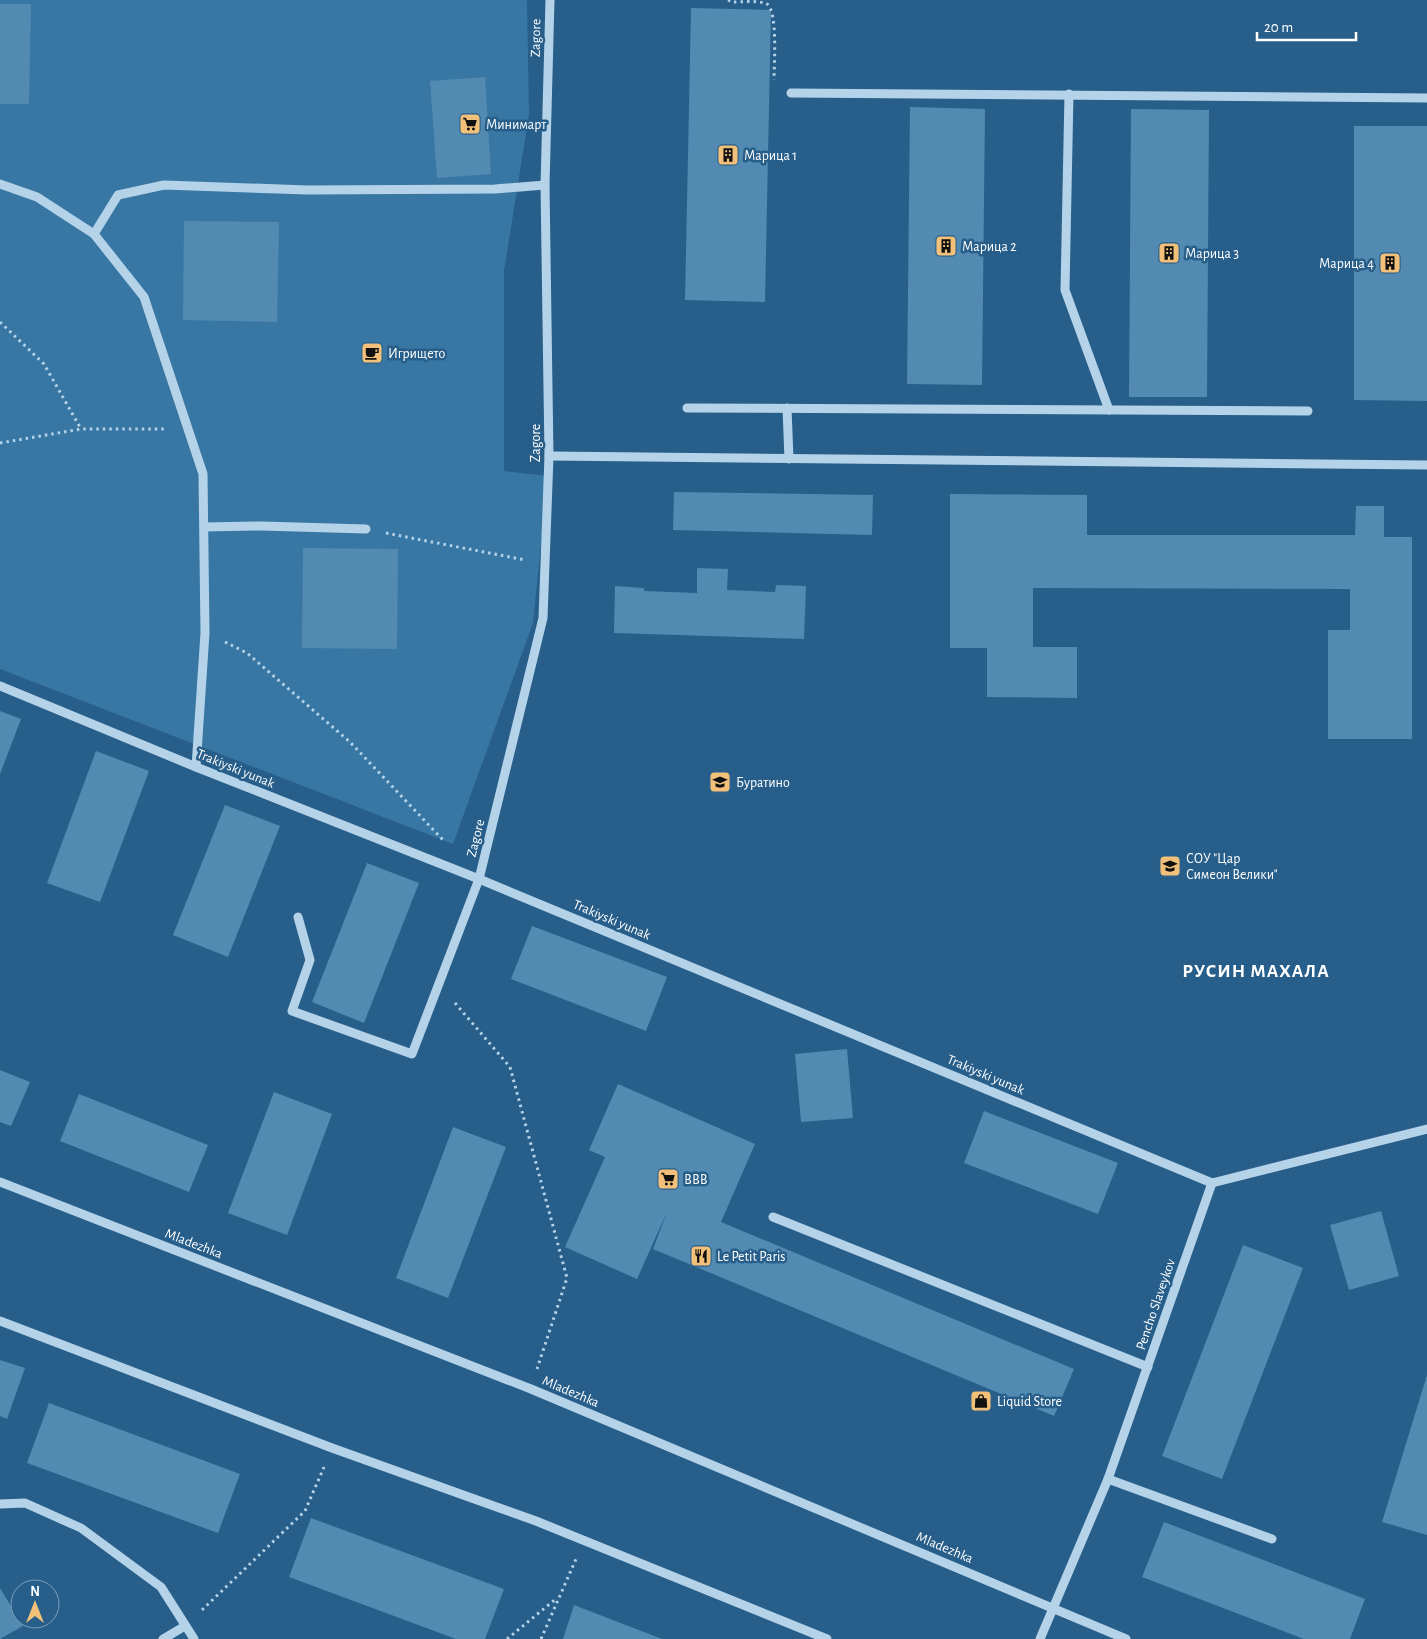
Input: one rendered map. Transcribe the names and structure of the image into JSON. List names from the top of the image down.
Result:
{
  "streets": {
    "street": [
      "Zagore",
      "Trakiyski yunak",
      "Mladezhka",
      "Pencho Slaveykov"
    ]
  },
  "crossings": [
    ["Zagore", "Trakiyski yunak"],
    ["Trakiyski yunak", "Pencho Slaveykov"],
    ["Mladezhka", "Pencho Slaveykov"]
  ],
  "districts": ["РУСИН МАХАЛА"],
  "places": {
    "supermarket": ["Минимарт", "ВВВ"],
    "building": [
      "Марица 1",
      "Марица 2",
      "Марица 3",
      "Марица 4"
    ],
    "cafe": ["Игрището"],
    "school or university": ["Буратино", "СОУ \"Цар Симеон Велики\""],
    "restaurant": ["Le Petit Paris"],
    "shop": ["Liquid Store"]
  },
  "scale_bar": "20 m",
  "north": "top"
}
